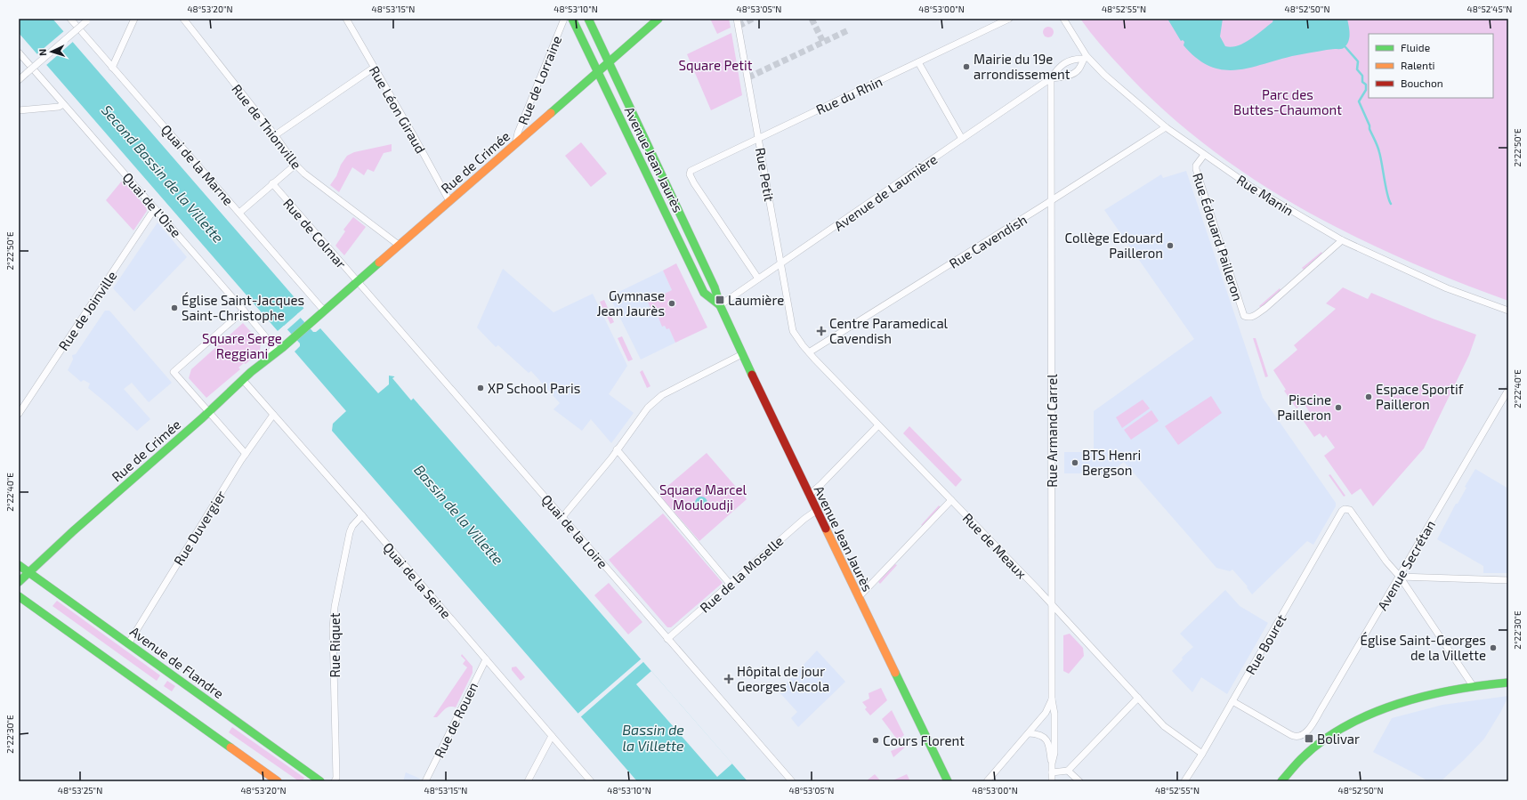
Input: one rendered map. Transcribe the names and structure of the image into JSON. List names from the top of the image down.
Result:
{
  "streets": {
    "main road": ["Avenue Jean Jaurès", "Rue de Crimée", "Avenue de Flandre"],
    "street": [
      "Rue de Lorraine",
      "Rue du Rhin",
      "Rue Léon Giraud",
      "Rue de Thionville",
      "Quai de la Marne",
      "Rue Petit",
      "Avenue de Laumière",
      "Rue Manin",
      "Quai de l'Oise",
      "Rue de Colmar",
      "Rue Édouard Pailleron",
      "Rue Cavendish",
      "Rue de Joinville",
      "Rue Armand Carrel",
      "Rue Duvergier",
      "Quai de la Loire",
      "Rue de Meaux",
      "Avenue Secrétan",
      "Rue de la Moselle",
      "Quai de la Seine",
      "Rue Bouret",
      "Rue Riquet",
      "Rue de Rouen"
    ]
  },
  "crossings": [
    ["Rue de Lorraine", "Rue de Crimée"],
    ["Rue du Rhin", "Rue Petit"],
    ["Rue du Rhin", "Avenue de Laumière"],
    ["Rue Léon Giraud", "Rue de Crimée"],
    ["Rue de Thionville", "Rue de Crimée"],
    ["Avenue Jean Jaurès", "Rue de Crimée"],
    ["Avenue Jean Jaurès", "Avenue de Laumière"],
    ["Avenue Jean Jaurès", "Rue de la Moselle"],
    ["Rue de Crimée", "Quai de la Marne"],
    ["Rue de Crimée", "Quai de l'Oise"],
    ["Rue de Crimée", "Rue de Colmar"],
    ["Rue de Crimée", "Quai de la Loire"],
    ["Rue de Crimée", "Quai de la Seine"],
    ["Rue de Crimée", "Avenue de Flandre"],
    ["Rue Petit", "Avenue de Laumière"],
    ["Rue Petit", "Rue de Meaux"],
    ["Avenue de Laumière", "Rue Manin"],
    ["Avenue de Laumière", "Rue Armand Carrel"],
    ["Rue Manin", "Rue Édouard Pailleron"],
    ["Rue Manin", "Rue Cavendish"],
    ["Quai de l'Oise", "Rue de Joinville"],
    ["Rue de Colmar", "Quai de la Loire"],
    ["Rue Cavendish", "Rue Armand Carrel"],
    ["Rue Cavendish", "Rue de Meaux"],
    ["Rue Armand Carrel", "Rue de Meaux"],
    ["Rue Duvergier", "Quai de la Seine"],
    ["Rue Duvergier", "Avenue de Flandre"],
    ["Quai de la Loire", "Rue de la Moselle"],
    ["Rue de Meaux", "Rue Bouret"],
    ["Avenue Secrétan", "Rue Bouret"],
    ["Quai de la Seine", "Rue Riquet"],
    ["Quai de la Seine", "Rue de Rouen"]
  ],
  "water": ["Second Bassin de la Villette", "Bassin de la Villette"],
  "parks": [
    "Square Petit",
    "Parc des Buttes-Chaumont",
    "Square Serge Reggiani",
    "Square Marcel Mouloudji"
  ],
  "places": {
    "other": [
      "Mairie du 19e arrondissement",
      "Collège Edouard Pailleron",
      "Gymnase Jean Jaurès",
      "Église Saint-Jacques Saint-Christophe",
      "XP School Paris",
      "Espace Sportif Pailleron",
      "Piscine Pailleron",
      "BTS Henri Bergson",
      "Église Saint-Georges de la Villette",
      "Cours Florent"
    ],
    "transit": ["Laumière", "Bolivar"],
    "health": ["Centre Paramedical Cavendish", "Hôpital de jour Georges Vacola"]
  },
  "legend": ["Fluide", "Ralenti", "Bouchon"],
  "north": "left",
  "coordinates": [
    "48°53'20\"N",
    "48°53'15\"N",
    "48°53'10\"N",
    "48°53'05\"N",
    "48°53'00\"N",
    "48°52'55\"N",
    "48°52'50\"N",
    "48°52'45\"N",
    "2°22'50\"E",
    "2°22'40\"E",
    "2°22'30\"E",
    "48°53'25\"N"
  ]
}
